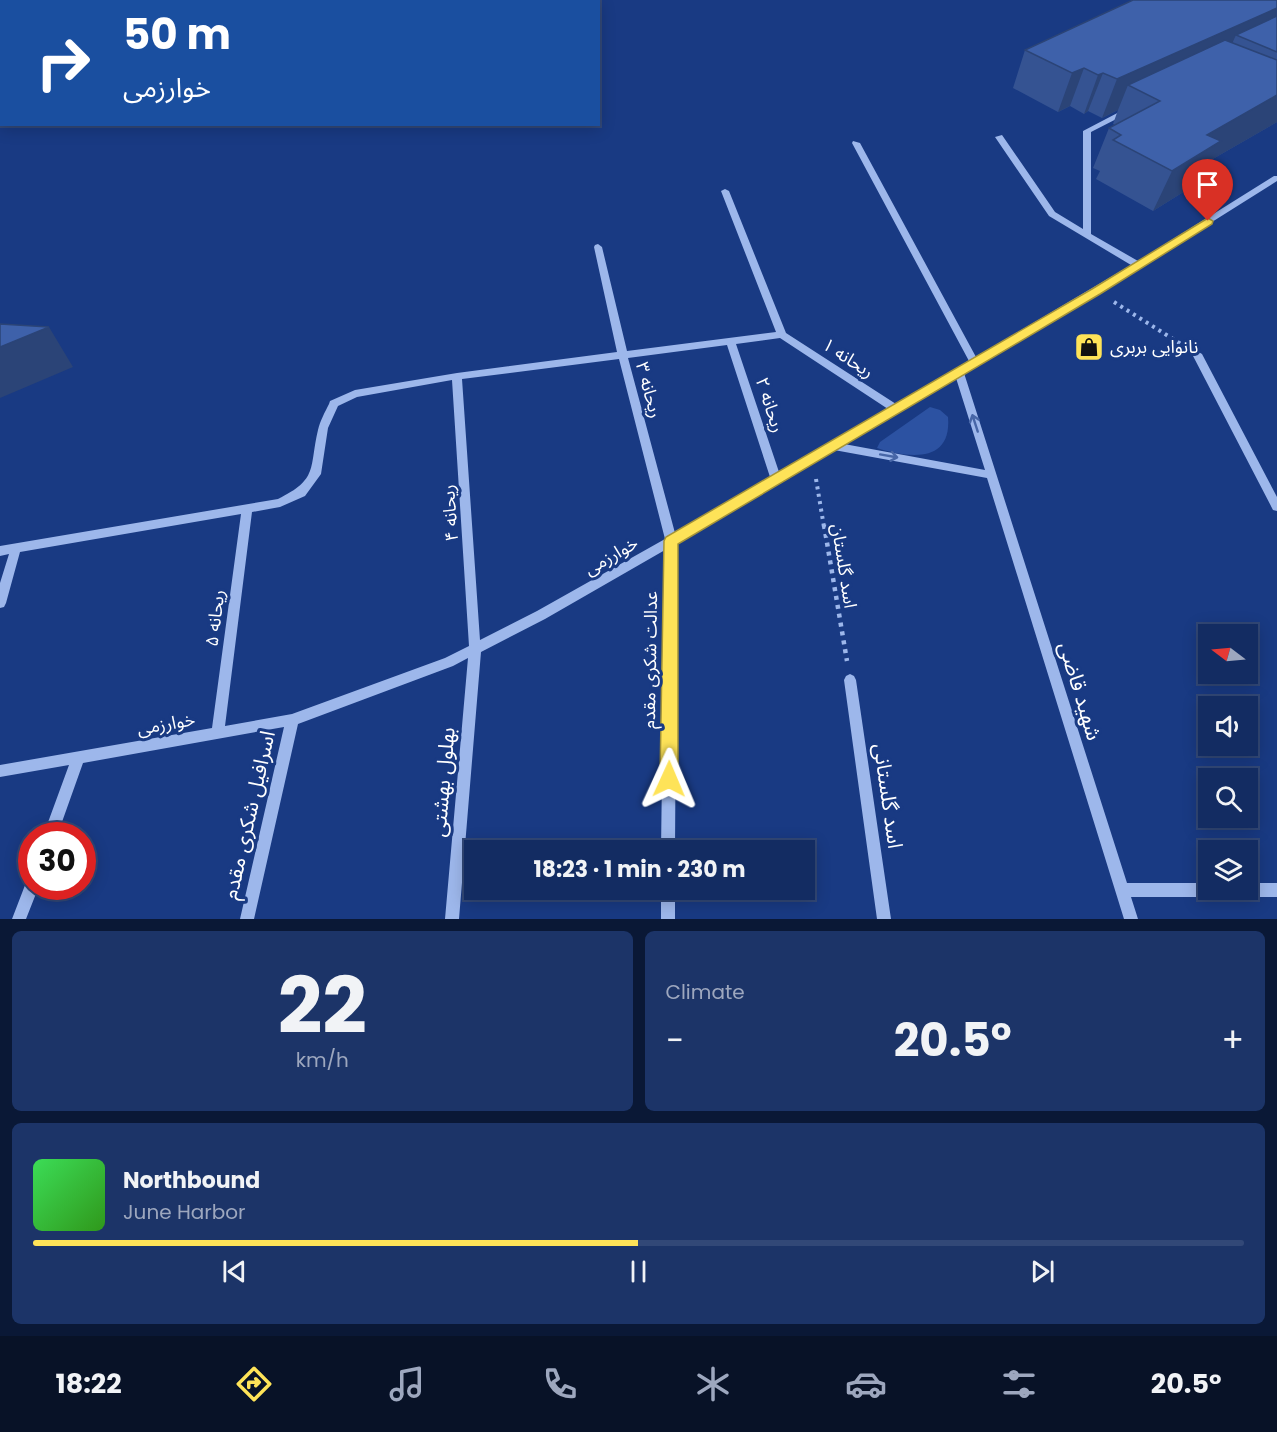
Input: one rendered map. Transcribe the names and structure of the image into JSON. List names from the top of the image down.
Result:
{
  "streets": {
    "street": [
      "ریحانه ۱",
      "ریحانه ۳",
      "ریحانه ۲",
      "ریحانه ۴",
      "خوارزمی",
      "ریحانه ۵",
      "عدالت شکری مقدم",
      "شهید قاضی",
      "بهلول بهشتی",
      "اسد گلستانی",
      "اسرافیل شکری مقدم"
    ],
    "path": ["اسد گلستان"]
  },
  "crossings": [
    ["ریحانه ۱", "خوارزمی"],
    ["ریحانه ۳", "خوارزمی"],
    ["ریحانه ۳", "عدالت شکری مقدم"],
    ["ریحانه ۲", "خوارزمی"],
    ["ریحانه ۴", "خوارزمی"],
    ["ریحانه ۴", "بهلول بهشتی"],
    ["خوارزمی", "اسد گلستان"],
    ["خوارزمی", "ریحانه ۵"],
    ["خوارزمی", "عدالت شکری مقدم"],
    ["خوارزمی", "شهید قاضی"],
    ["خوارزمی", "بهلول بهشتی"],
    ["خوارزمی", "اسرافیل شکری مقدم"],
    ["اسد گلستان", "اسد گلستانی"]
  ],
  "places": {
    "shop": ["نانوایی بربری"]
  },
  "north": "left",
  "page": {
    "turn": ["50 m", "خوارزمی"],
    "limit": "30",
    "trip": "18:23 · 1 min · 230 m",
    "tile": [
      ["22", "km/h"],
      "Climate"
    ],
    "heat": ["−", "20.5°", "+"],
    "song": ["Northbound", "June Harbor"],
    "tabs": ["18:22", "20.5°"]
  }
}
